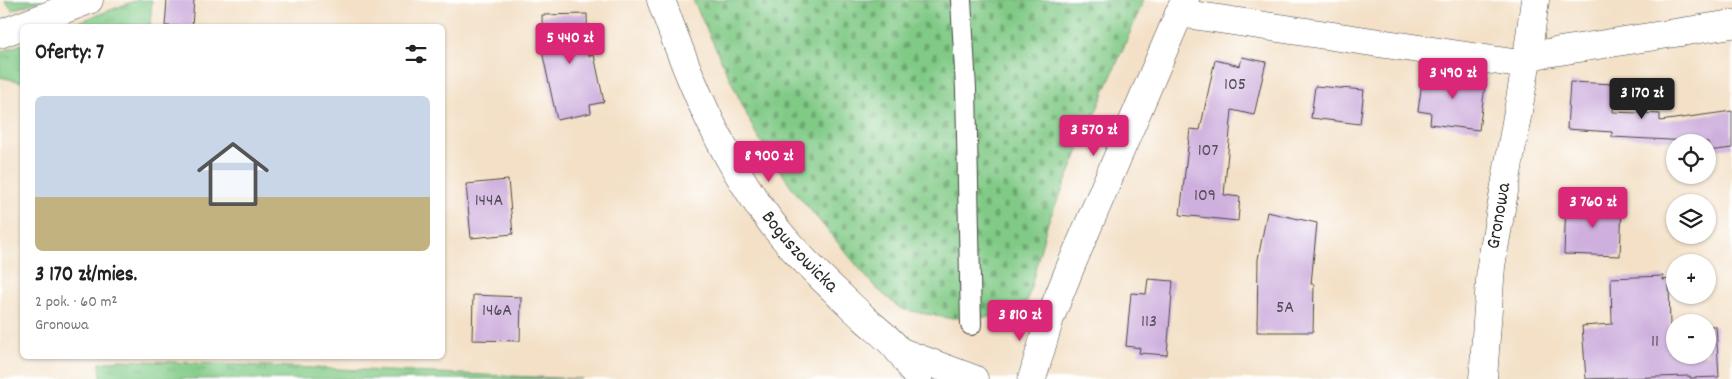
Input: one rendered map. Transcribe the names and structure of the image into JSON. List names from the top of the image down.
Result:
{
  "streets": {
    "street": ["Gronowa", "Boguszowicka"]
  },
  "house_numbers": [
    "105",
    "107",
    "109",
    "144A",
    "5A",
    "146A",
    "113",
    "11"
  ],
  "page": {
    "price": [
      "5 440 zł",
      "3 490 zł",
      "3 170 zł",
      "3 570 zł",
      "8 900 zł",
      "3 760 zł",
      "3 810 zł"
    ],
    "heading": "Oferty: 7",
    "list": [
      {
        "name": "3 170 zł/mies.",
        "note": "2 pok. · 60 m² · Gronowa"
      }
    ],
    "map_buttons": ["+", "−"]
  }
}
